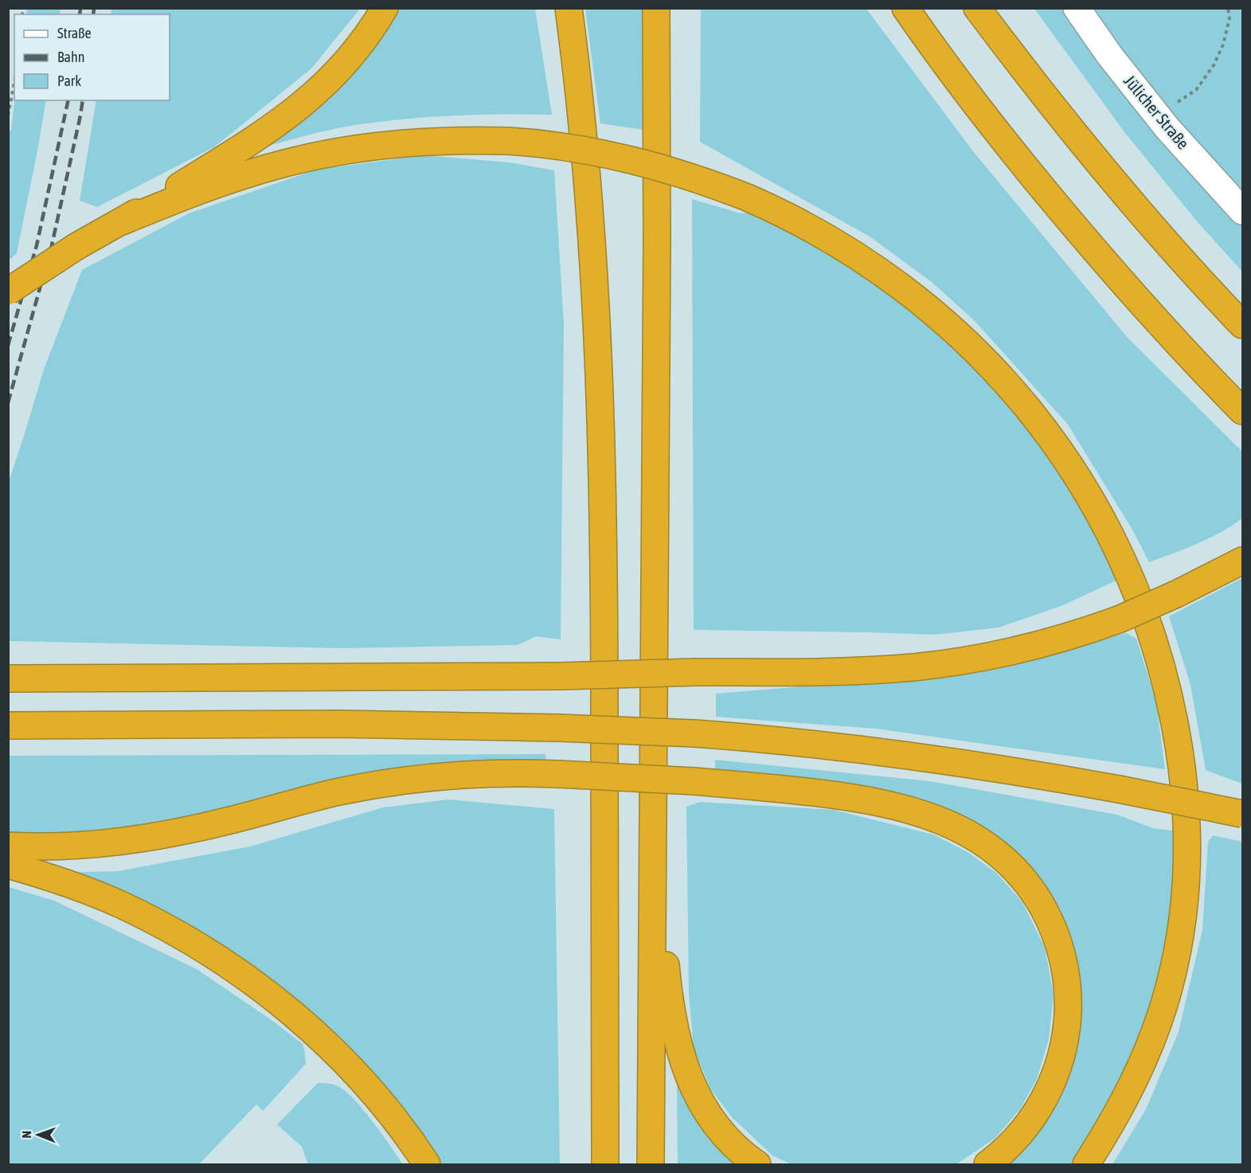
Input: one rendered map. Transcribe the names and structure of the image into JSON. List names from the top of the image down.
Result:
{
  "streets": {
    "lane": ["Jülicher Straße"]
  },
  "legend": ["Straße", "Bahn", "Park"],
  "north": "left"
}
